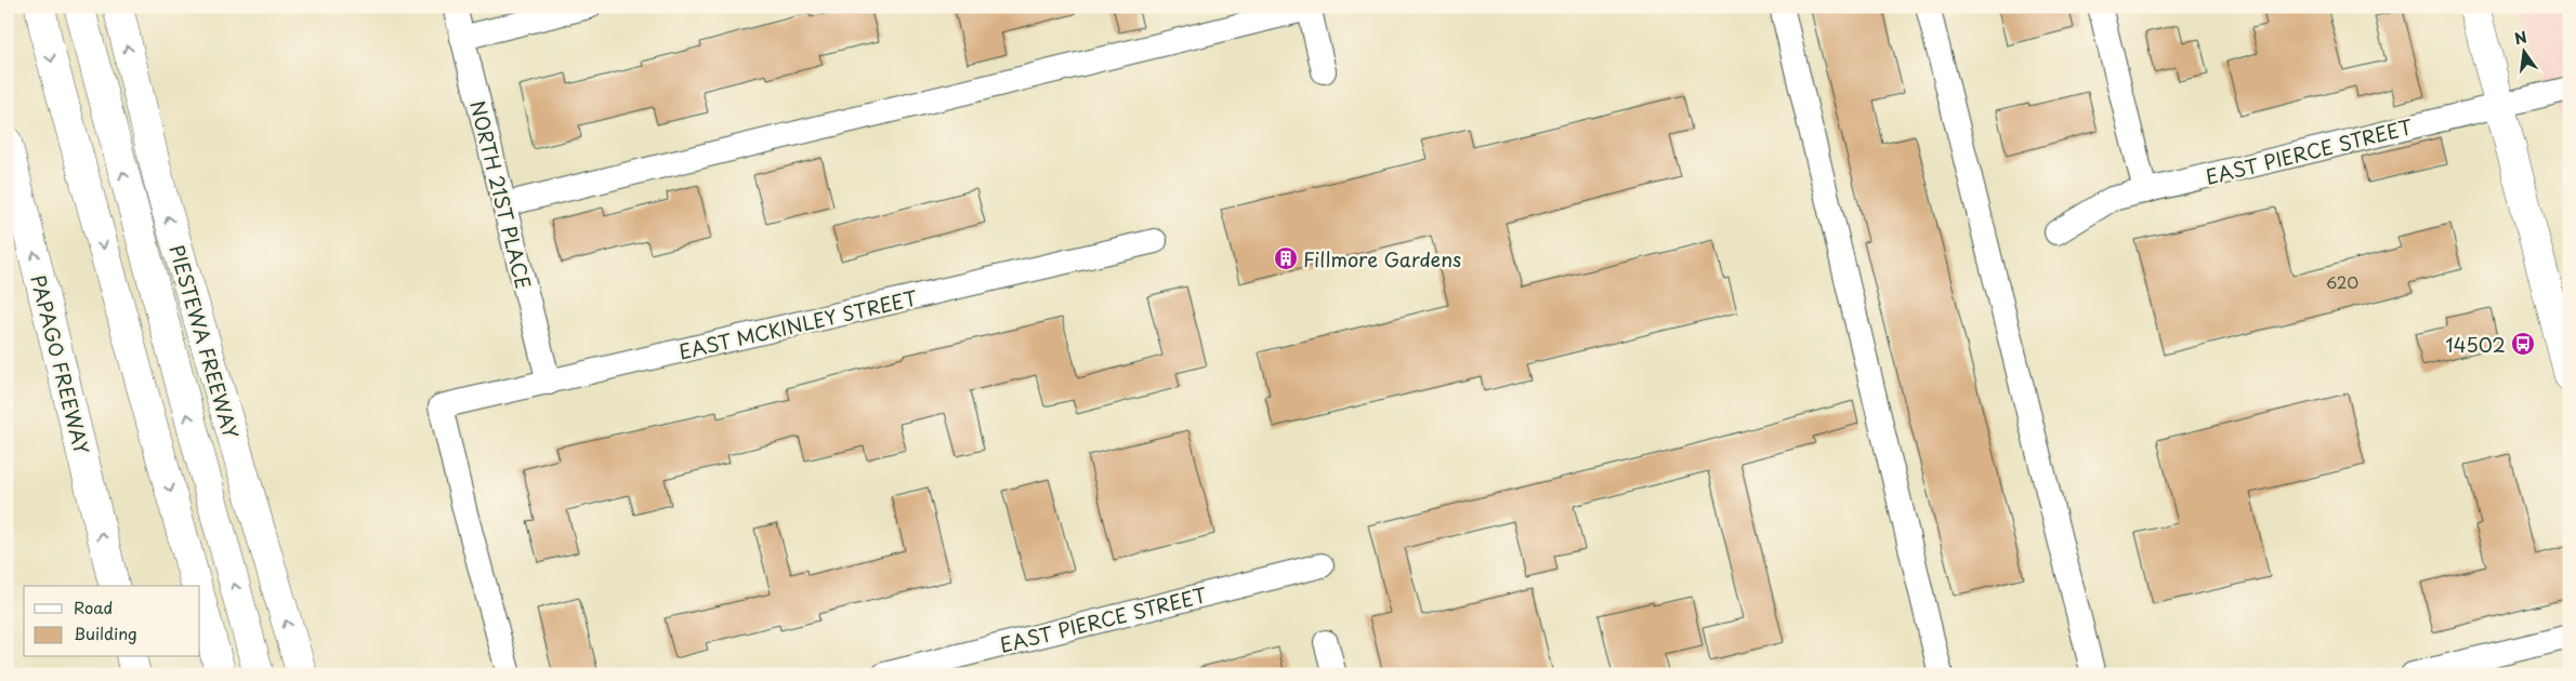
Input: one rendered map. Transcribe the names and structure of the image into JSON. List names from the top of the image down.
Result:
{
  "streets": {
    "main road": ["PIESTEWA FREEWAY", "PAPAGO FREEWAY"],
    "street": ["EAST PIERCE STREET", "NORTH 21ST PLACE", "EAST MCKINLEY STREET"]
  },
  "crossings": [
    ["NORTH 21ST PLACE", "EAST MCKINLEY STREET"]
  ],
  "places": {
    "building": ["Fillmore Gardens"],
    "bus stop": ["14502"]
  },
  "house_numbers": ["620"],
  "legend": ["Road", "Building"],
  "north": "top"
}
